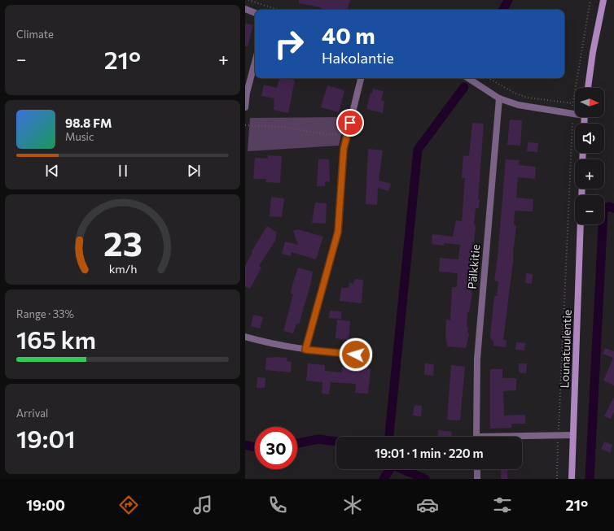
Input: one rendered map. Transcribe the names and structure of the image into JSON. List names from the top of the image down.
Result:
{
  "streets": {
    "street": ["Pälkkitie", "Lounatuulentie"]
  },
  "crossings": [
    ["Pälkkitie", "Lounatuulentie"]
  ],
  "north": "right",
  "page": {
    "tile": [
      "Climate",
      ["Range · 33%", "165 km"],
      ["Arrival", "19:01"]
    ],
    "turn": ["40 m", "Hakolantie"],
    "heat": ["−", "21°", "+"],
    "map_buttons": ["+", "−"],
    "song": ["98.8 FM", "Music"],
    "limit": "30",
    "trip": "19:01 · 1 min · 220 m",
    "tabs": ["19:00", "21°"],
    "gauge": ["23", "km/h"]
  }
}
